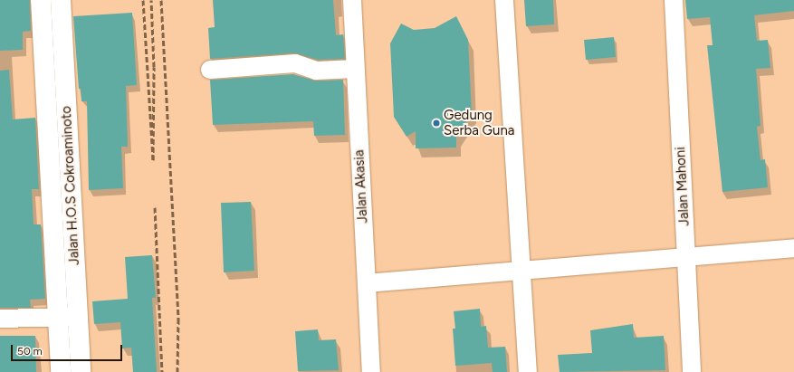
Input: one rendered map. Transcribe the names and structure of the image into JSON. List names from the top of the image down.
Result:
{
  "streets": {
    "main road": ["Jalan H.O.S Cokroaminoto"],
    "street": ["Jalan Akasia", "Jalan Mahoni"]
  },
  "places": ["Gedung Serba Guna"],
  "scale_bar": "50 m"
}
